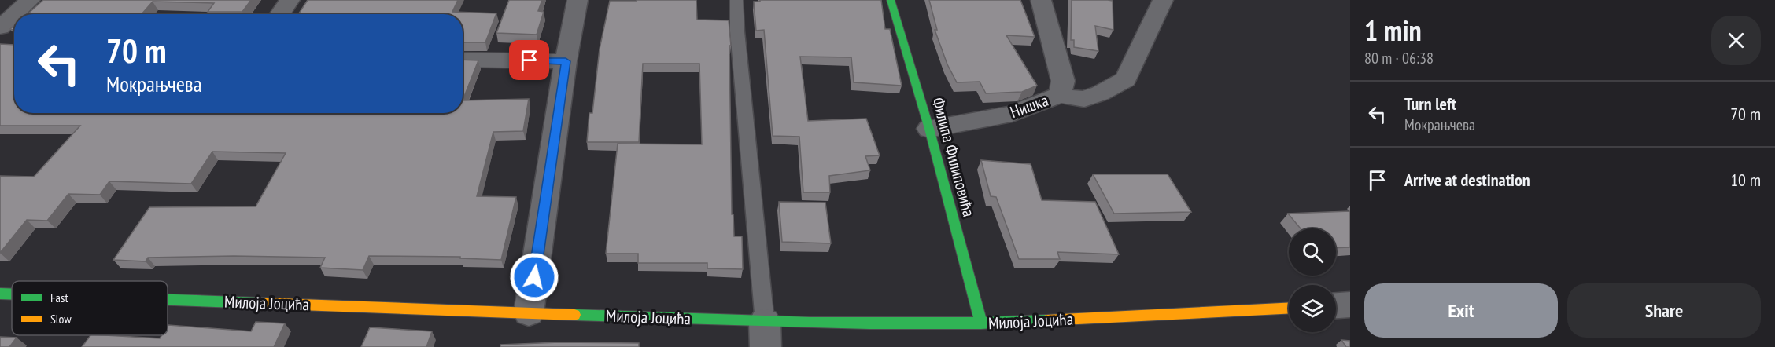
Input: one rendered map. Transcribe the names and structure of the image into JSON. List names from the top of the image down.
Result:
{
  "streets": {
    "street": ["Нишка", "Филипа Филиповића", "Милоја Јоцића"]
  },
  "crossings": [
    ["Нишка", "Филипа Филиповића"],
    ["Филипа Филиповића", "Милоја Јоцића"]
  ],
  "legend": ["Fast", "Slow"],
  "page": {
    "heading": ["1 min", "80 m · 06:38"],
    "turn": ["70 m", "Мокрањчева"],
    "list": [
      {
        "name": "Turn left",
        "note": "Мокрањчева",
        "value": "70 m"
      },
      {
        "name": "Arrive at destination",
        "value": "10 m"
      }
    ],
    "buttons": ["Exit", "Share"]
  }
}
